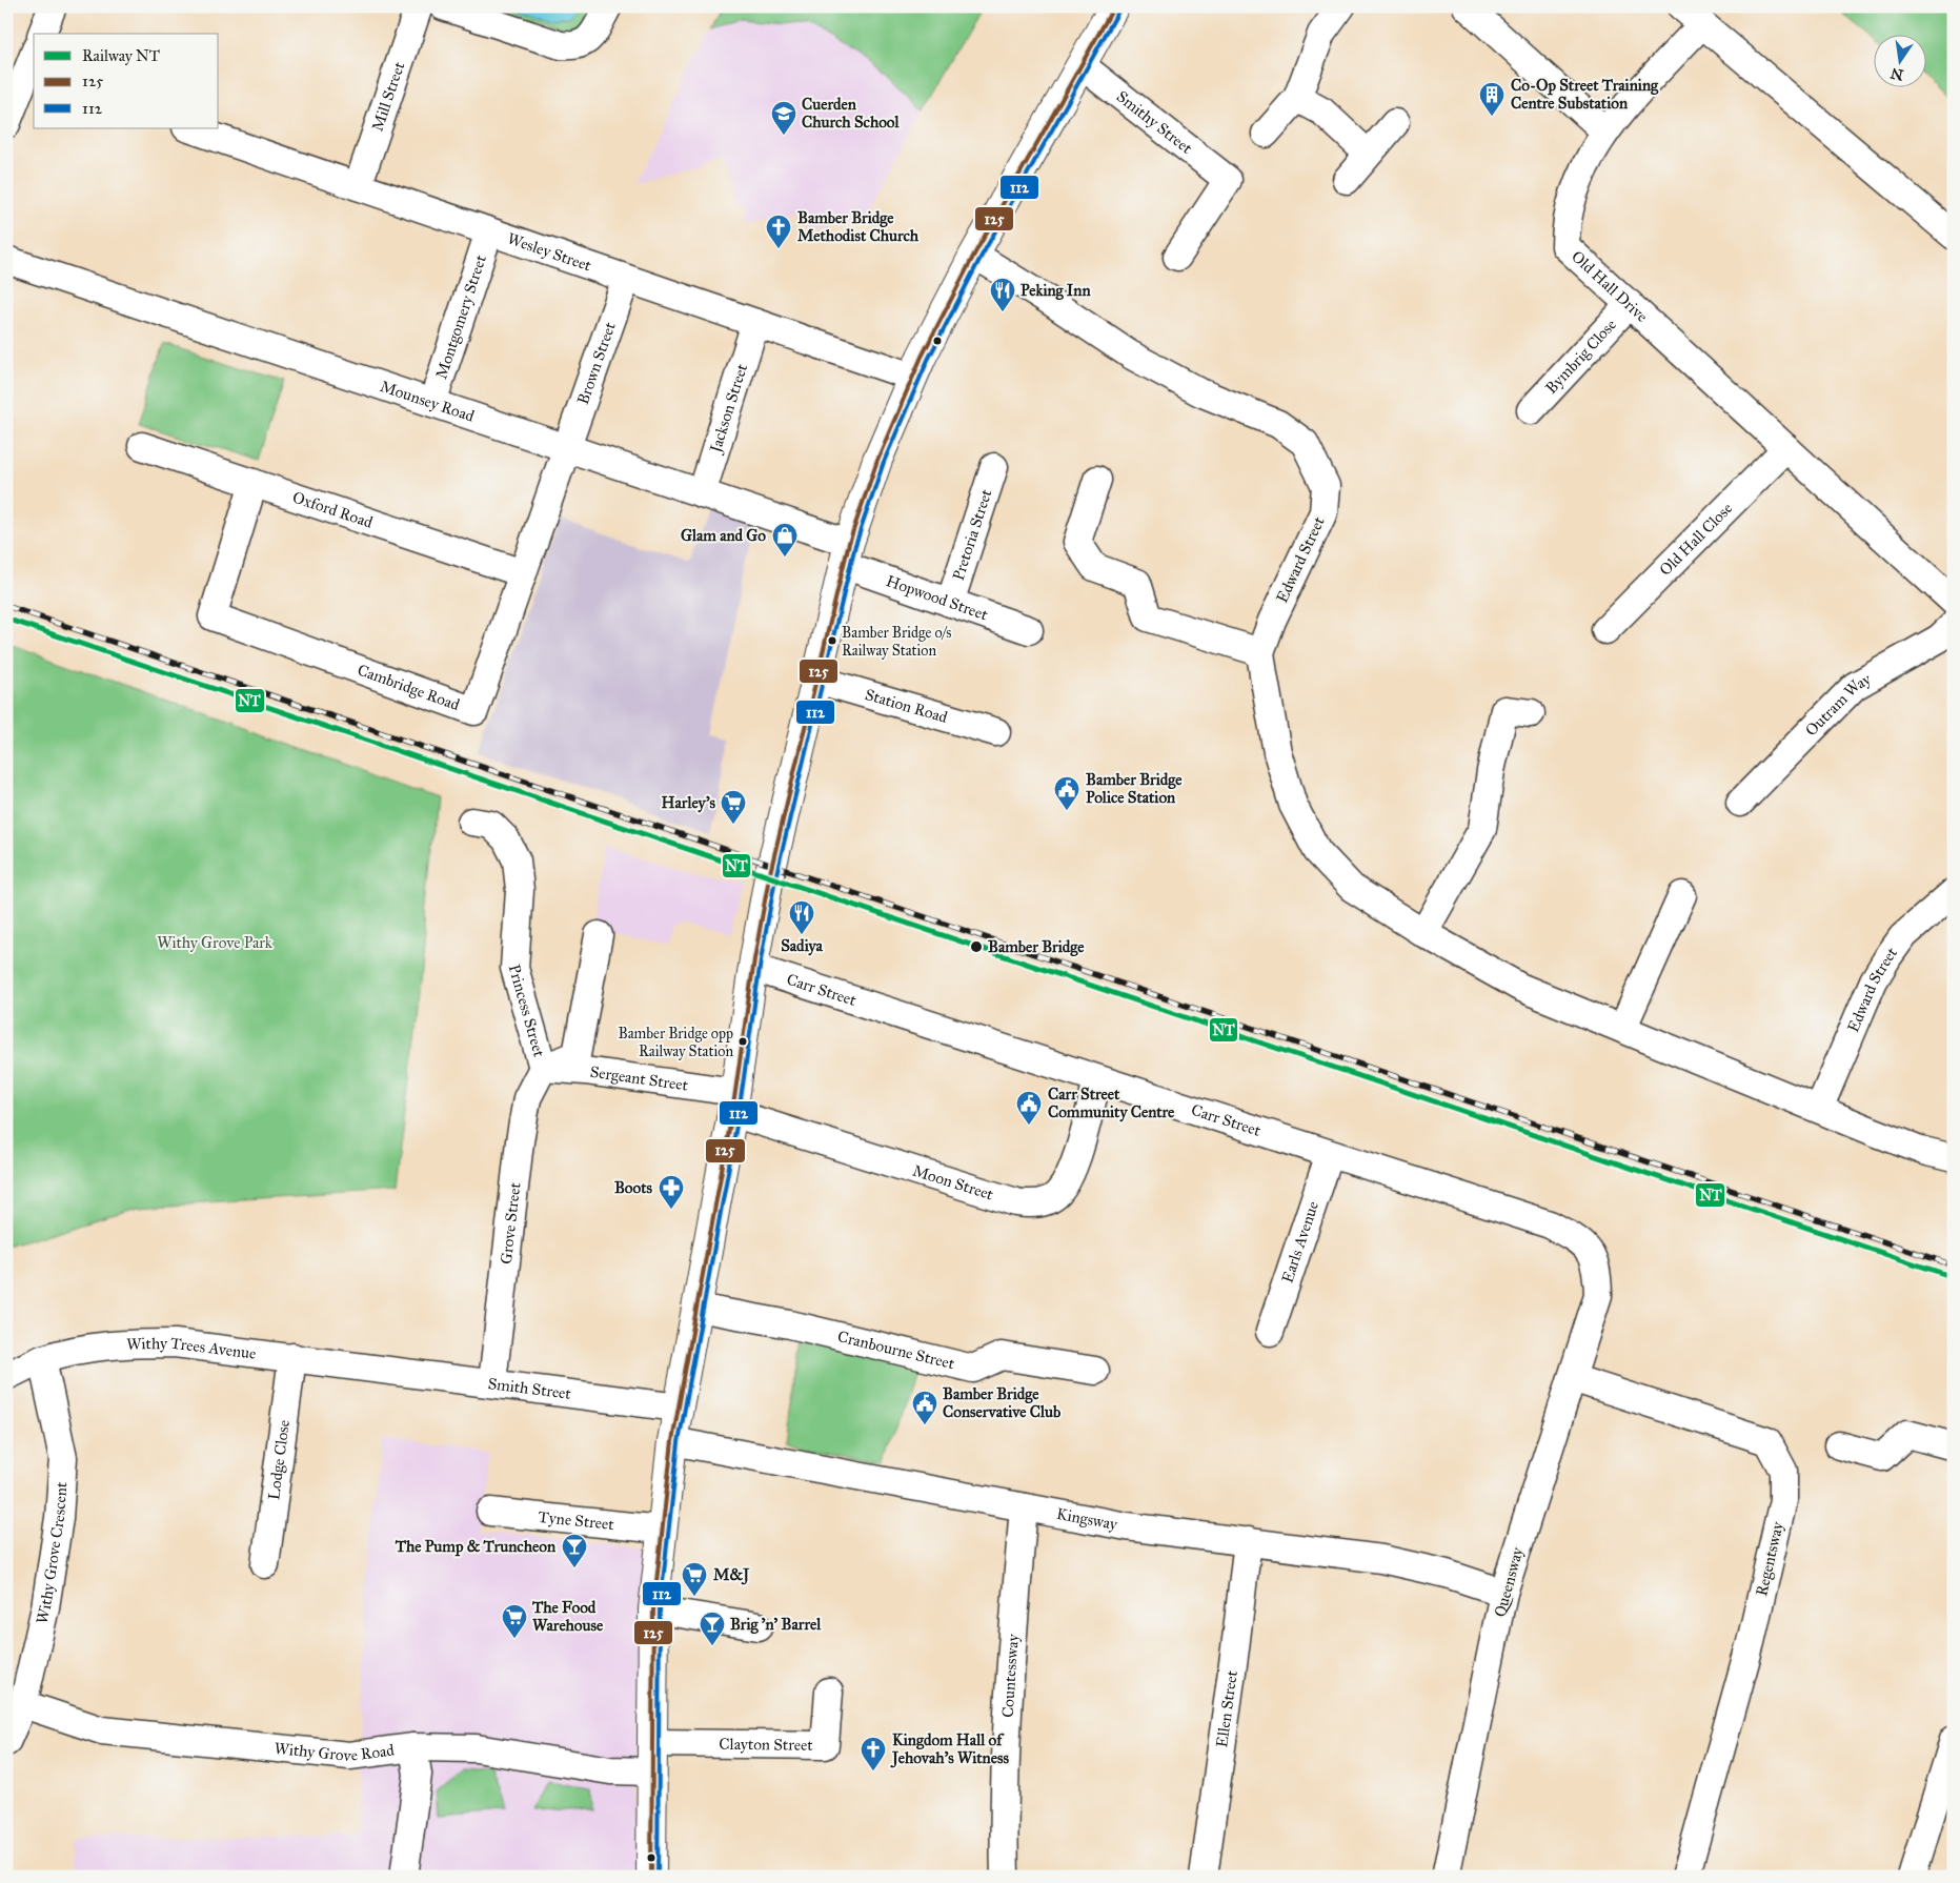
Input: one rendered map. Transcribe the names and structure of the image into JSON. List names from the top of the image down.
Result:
{
  "streets": {
    "street": [
      "Mill Street",
      "Smithy Street",
      "Wesley Street",
      "Old Hall Drive",
      "Montgomery Street",
      "Bymbrig Close",
      "Brown Street",
      "Mounsey Road",
      "Jackson Street",
      "Oxford Road",
      "Pretoria Street",
      "Old Hall Close",
      "Edward Street",
      "Hopwood Street",
      "Cambridge Road",
      "Station Road",
      "Outram Way",
      "Carr Street",
      "Princess Street",
      "Sergeant Street",
      "Moon Street",
      "Grove Street",
      "Earls Avenue",
      "Withy Trees Avenue",
      "Cranbourne Street",
      "Smith Street",
      "Lodge Close",
      "Kingsway",
      "Tyne Street",
      "Withy Grove Crescent",
      "Regentsway",
      "Queensway",
      "Countessway",
      "Ellen Street",
      "Clayton Street",
      "Withy Grove Road"
    ]
  },
  "crossings": [
    ["Mill Street", "Wesley Street"],
    ["Wesley Street", "Montgomery Street"],
    ["Wesley Street", "Brown Street"],
    ["Wesley Street", "Jackson Street"],
    ["Old Hall Drive", "Bymbrig Close"],
    ["Old Hall Drive", "Old Hall Close"],
    ["Montgomery Street", "Mounsey Road"],
    ["Brown Street", "Mounsey Road"],
    ["Brown Street", "Cambridge Road"],
    ["Mounsey Road", "Jackson Street"],
    ["Mounsey Road", "Hopwood Street"],
    ["Mounsey Road", "Cambridge Road"],
    ["Oxford Road", "Cambridge Road"],
    ["Pretoria Street", "Hopwood Street"],
    ["Carr Street", "Moon Street"],
    ["Carr Street", "Earls Avenue"],
    ["Carr Street", "Queensway"],
    ["Princess Street", "Sergeant Street"],
    ["Princess Street", "Grove Street"],
    ["Sergeant Street", "Moon Street"],
    ["Sergeant Street", "Grove Street"],
    ["Grove Street", "Smith Street"],
    ["Withy Trees Avenue", "Smith Street"],
    ["Withy Trees Avenue", "Lodge Close"],
    ["Withy Trees Avenue", "Withy Grove Crescent"],
    ["Kingsway", "Queensway"],
    ["Kingsway", "Countessway"],
    ["Kingsway", "Ellen Street"],
    ["Withy Grove Crescent", "Withy Grove Road"],
    ["Regentsway", "Queensway"]
  ],
  "parks": ["Withy Grove Park"],
  "places": {
    "building": ["Co-Op Street Training Centre Substation"],
    "school or university": ["Cuerden Church School"],
    "church": ["Bamber Bridge Methodist Church", "Kingdom Hall of Jehovah's Witness"],
    "restaurant": ["Peking Inn", "Sadiya"],
    "shop": ["Glam and Go"],
    "other": ["Bamber Bridge o/s Railway Station", "Bamber Bridge", "Bamber Bridge opp Railway Station"],
    "public building": ["Bamber Bridge Police Station", "Carr Street Community Centre", "Bamber Bridge Conservative Club"],
    "supermarket": ["Harley's", "M&J", "The Food Warehouse"],
    "pharmacy": ["Boots"],
    "bar": ["The Pump & Truncheon", "Brig 'n' Barrel"]
  },
  "lines": ["transit line 125", "transit line 112", "rail line NT"],
  "legend": ["Railway NT", "125", "112"],
  "north": "bottom"
}
